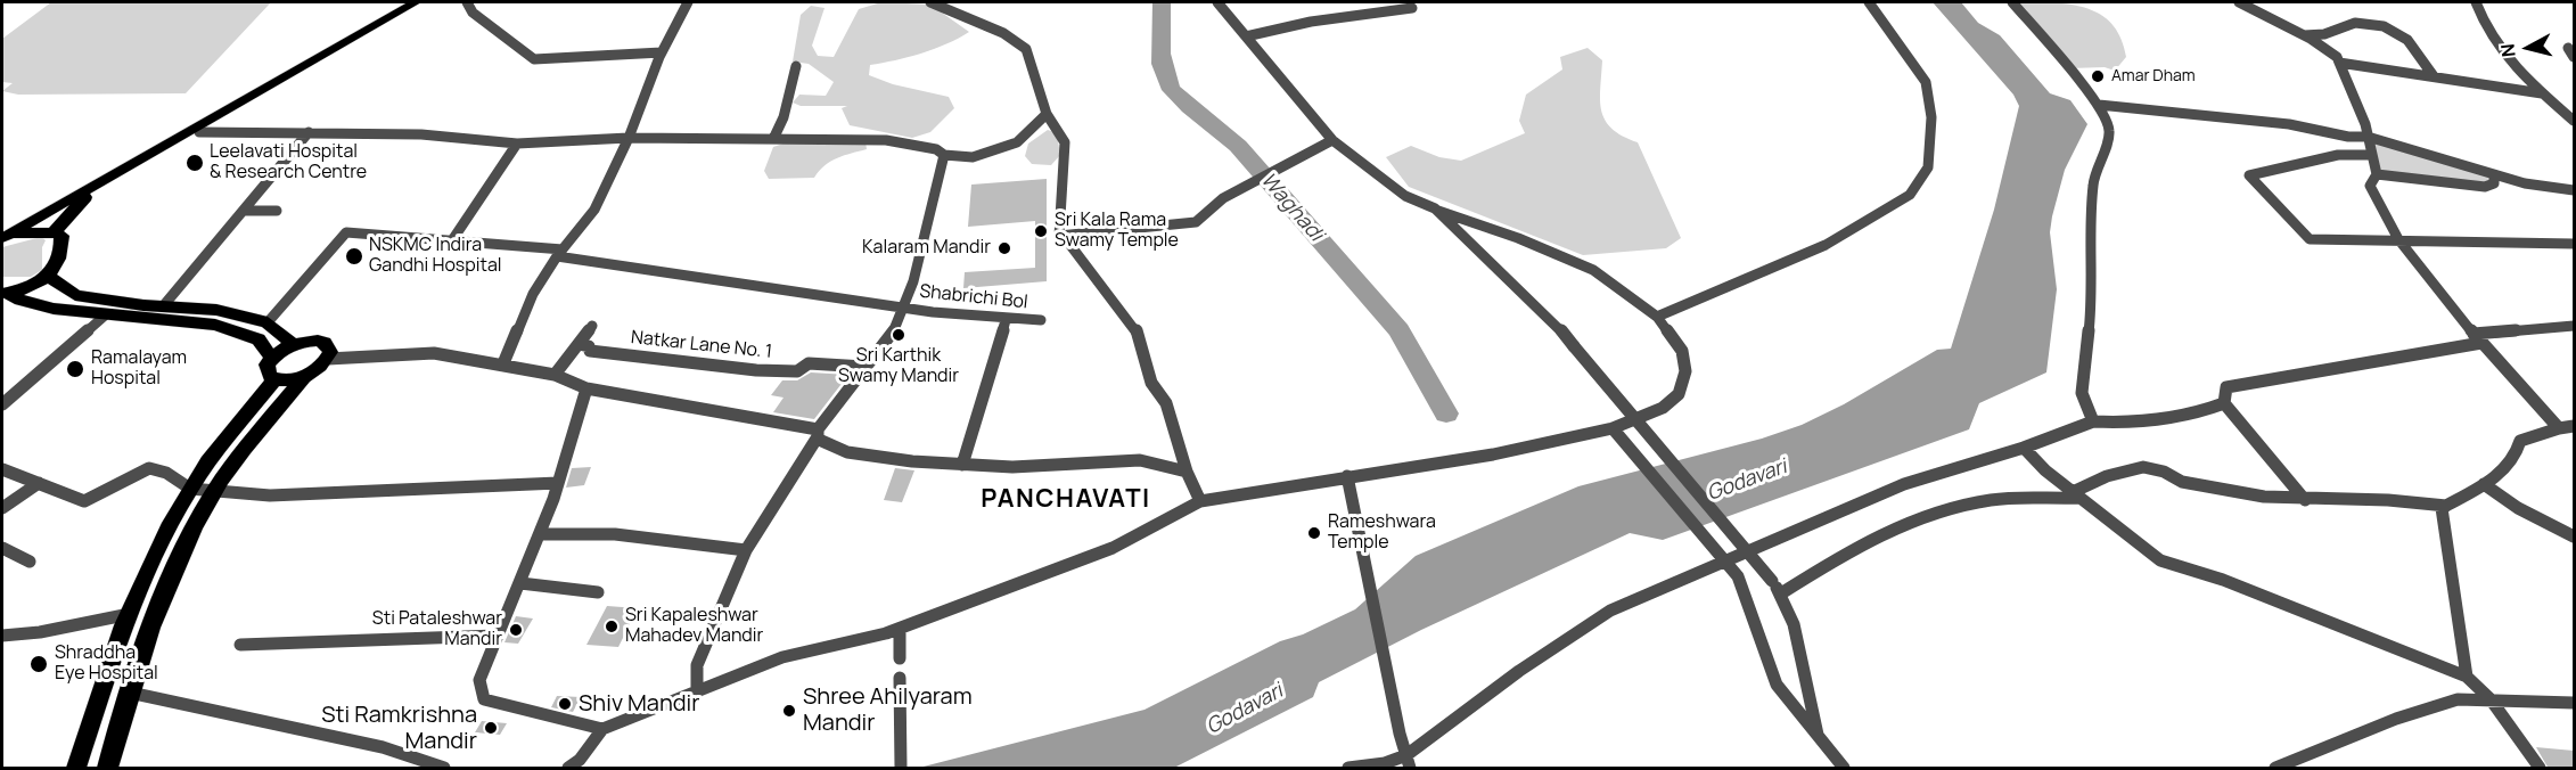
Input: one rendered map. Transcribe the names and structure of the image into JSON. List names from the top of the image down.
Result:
{
  "streets": {
    "street": ["Shabrichi Bol", "Natkar Lane No. 1"]
  },
  "districts": ["PANCHAVATI"],
  "water": ["Waghadi", "Godavari"],
  "places": [
    "Amar Dham",
    "Leelavati Hospital & Research Centre",
    "Sri Kala Rama Swamy Temple",
    "Kalaram Mandir",
    "NSKMC Indira Gandhi Hospital",
    "Sri Karthik Swamy Mandir",
    "Ramalayam Hospital",
    "Rameshwara Temple",
    "Sri Kapaleshwar Mahadev Mandir",
    "Sti Pataleshwar Mandir",
    "Shraddha Eye Hospital",
    "Shiv Mandir",
    "Shree Ahilyaram Mandir",
    "Sti Ramkrishna Mandir"
  ],
  "north": "left"
}
